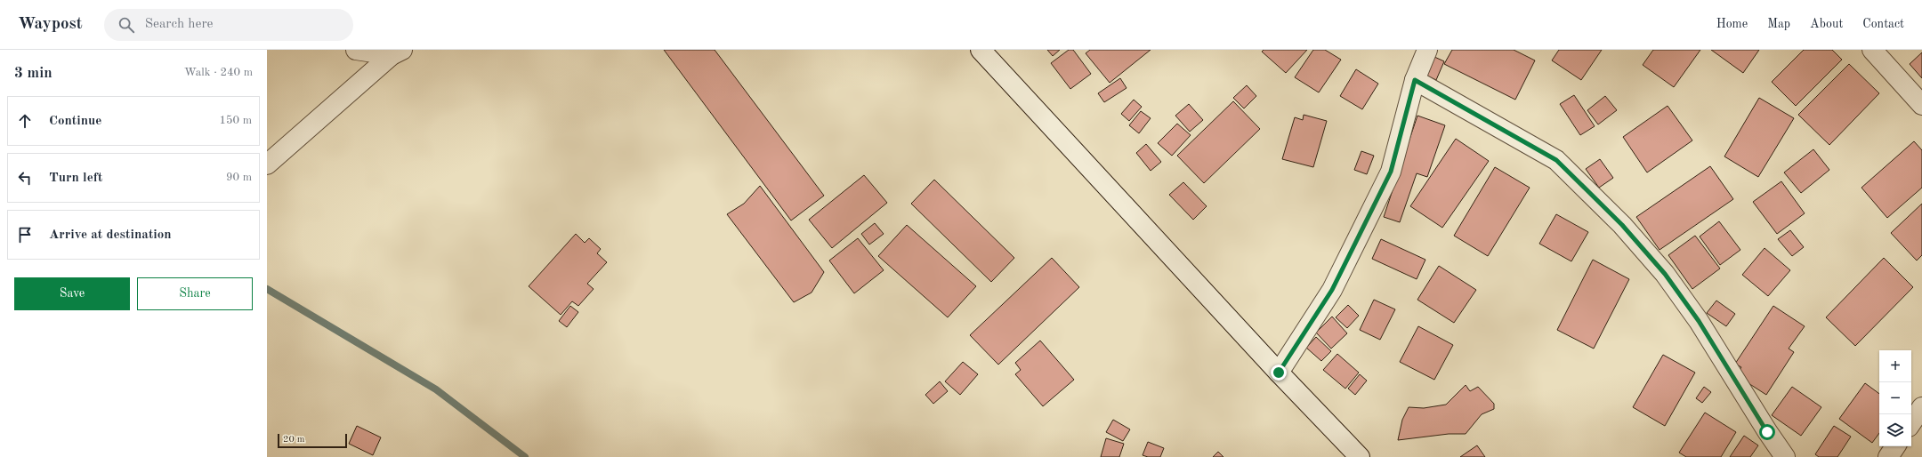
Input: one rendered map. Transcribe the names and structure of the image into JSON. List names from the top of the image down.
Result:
{
  "scale_bar": "20 m",
  "page": {
    "header": "Waypost",
    "search": "Search here",
    "nav": [
      "Home",
      "Map",
      "About",
      "Contact"
    ],
    "heading": ["3 min", "Walk · 240 m"],
    "list": [
      ["Continue", "150 m"],
      ["Turn left", "90 m"],
      "Arrive at destination"
    ],
    "buttons": ["Save", "Share"],
    "map_buttons": ["+", "−"],
    "scale": "20 m"
  }
}
